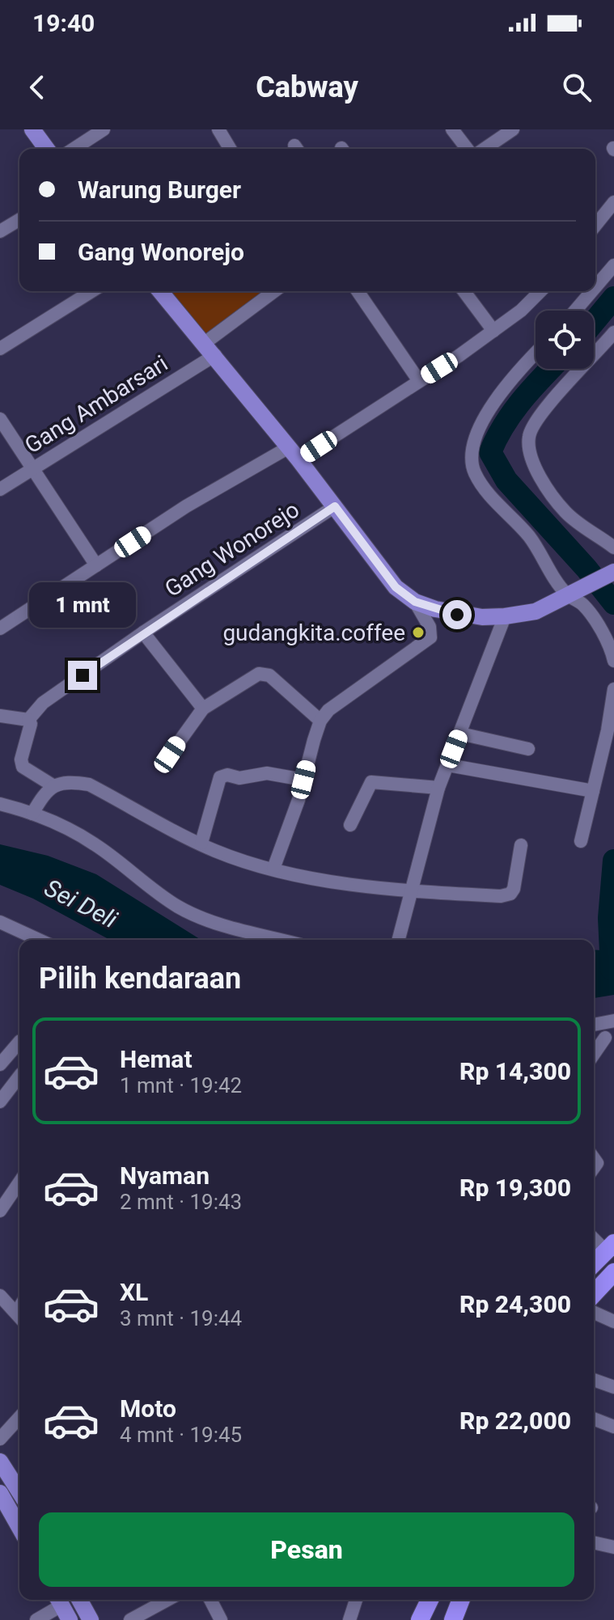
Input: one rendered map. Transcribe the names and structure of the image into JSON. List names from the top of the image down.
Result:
{
  "streets": {
    "street": ["Gang Ambarsari", "Gang Wonorejo"]
  },
  "water": ["Sei Deli"],
  "places": ["gudangkita.coffee"],
  "page": {
    "status": "19:40",
    "header": "Cabway",
    "banner": ["Warung Burger", "Gang Wonorejo"],
    "bubble": "1 mnt",
    "heading": "Pilih kendaraan",
    "list": [
      {
        "name": "Hemat",
        "note": "1 mnt · 19:42",
        "value": "Rp 14,300"
      },
      {
        "name": "Nyaman",
        "note": "2 mnt · 19:43",
        "value": "Rp 19,300"
      },
      {
        "name": "XL",
        "note": "3 mnt · 19:44",
        "value": "Rp 24,300"
      },
      {
        "name": "Moto",
        "note": "4 mnt · 19:45",
        "value": "Rp 22,000"
      }
    ],
    "buttons": "Pesan"
  }
}
